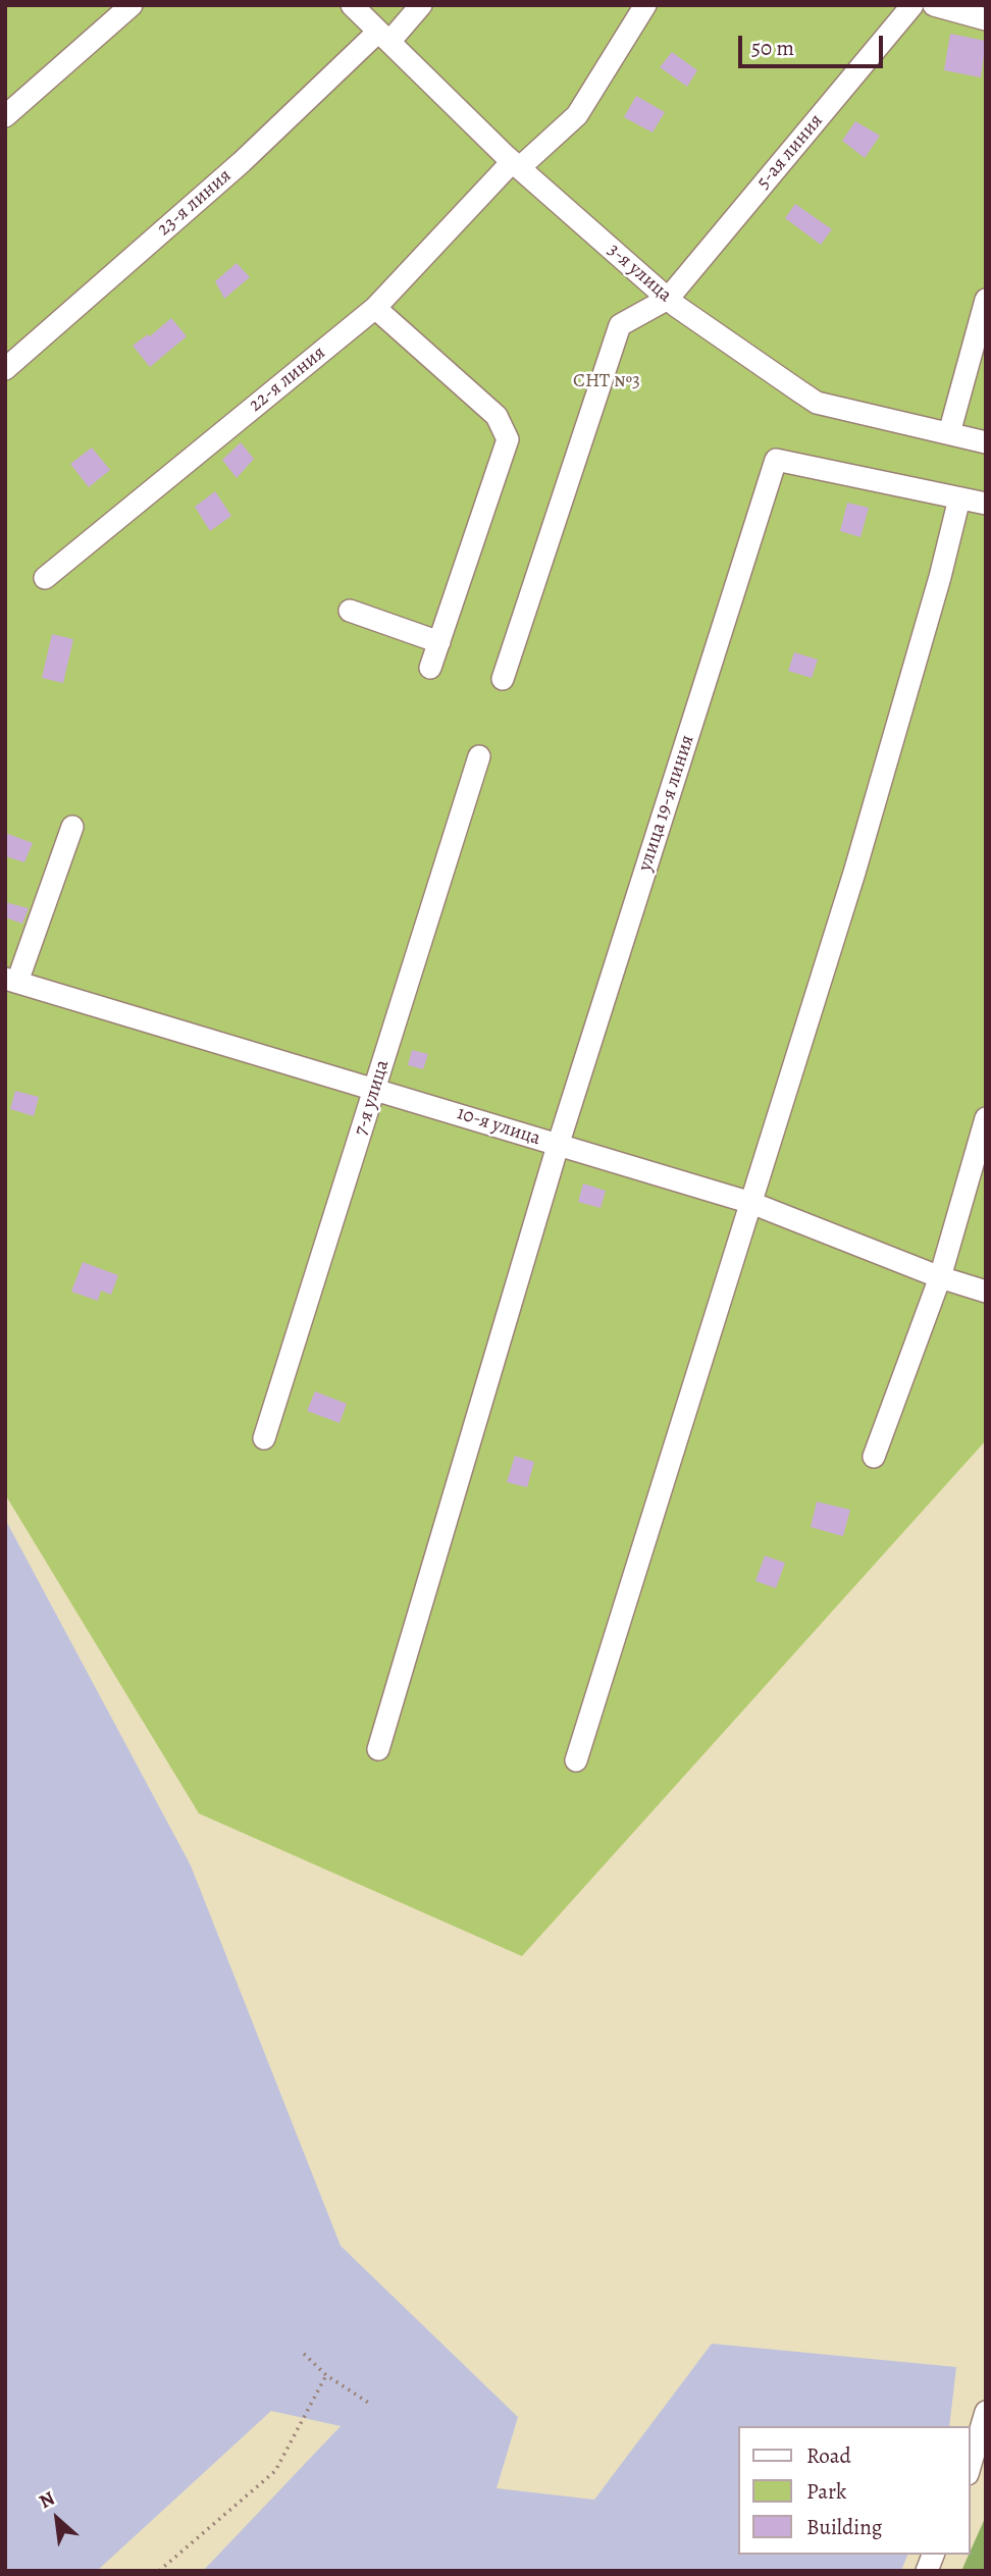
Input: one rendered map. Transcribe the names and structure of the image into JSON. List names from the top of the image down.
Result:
{
  "streets": {
    "street": [
      "5-ая линия",
      "23-я линия",
      "3-я улица",
      "22-я линия",
      "улица 19-я линия",
      "7-я улица",
      "10-я улица"
    ]
  },
  "crossings": [
    ["5-ая линия", "3-я улица"],
    ["23-я линия", "3-я улица"],
    ["3-я улица", "22-я линия"],
    ["улица 19-я линия", "10-я улица"],
    ["7-я улица", "10-я улица"]
  ],
  "parks": ["СНТ №3"],
  "legend": ["Road", "Park", "Building"],
  "scale_bar": "50 m",
  "north": "top left"
}
